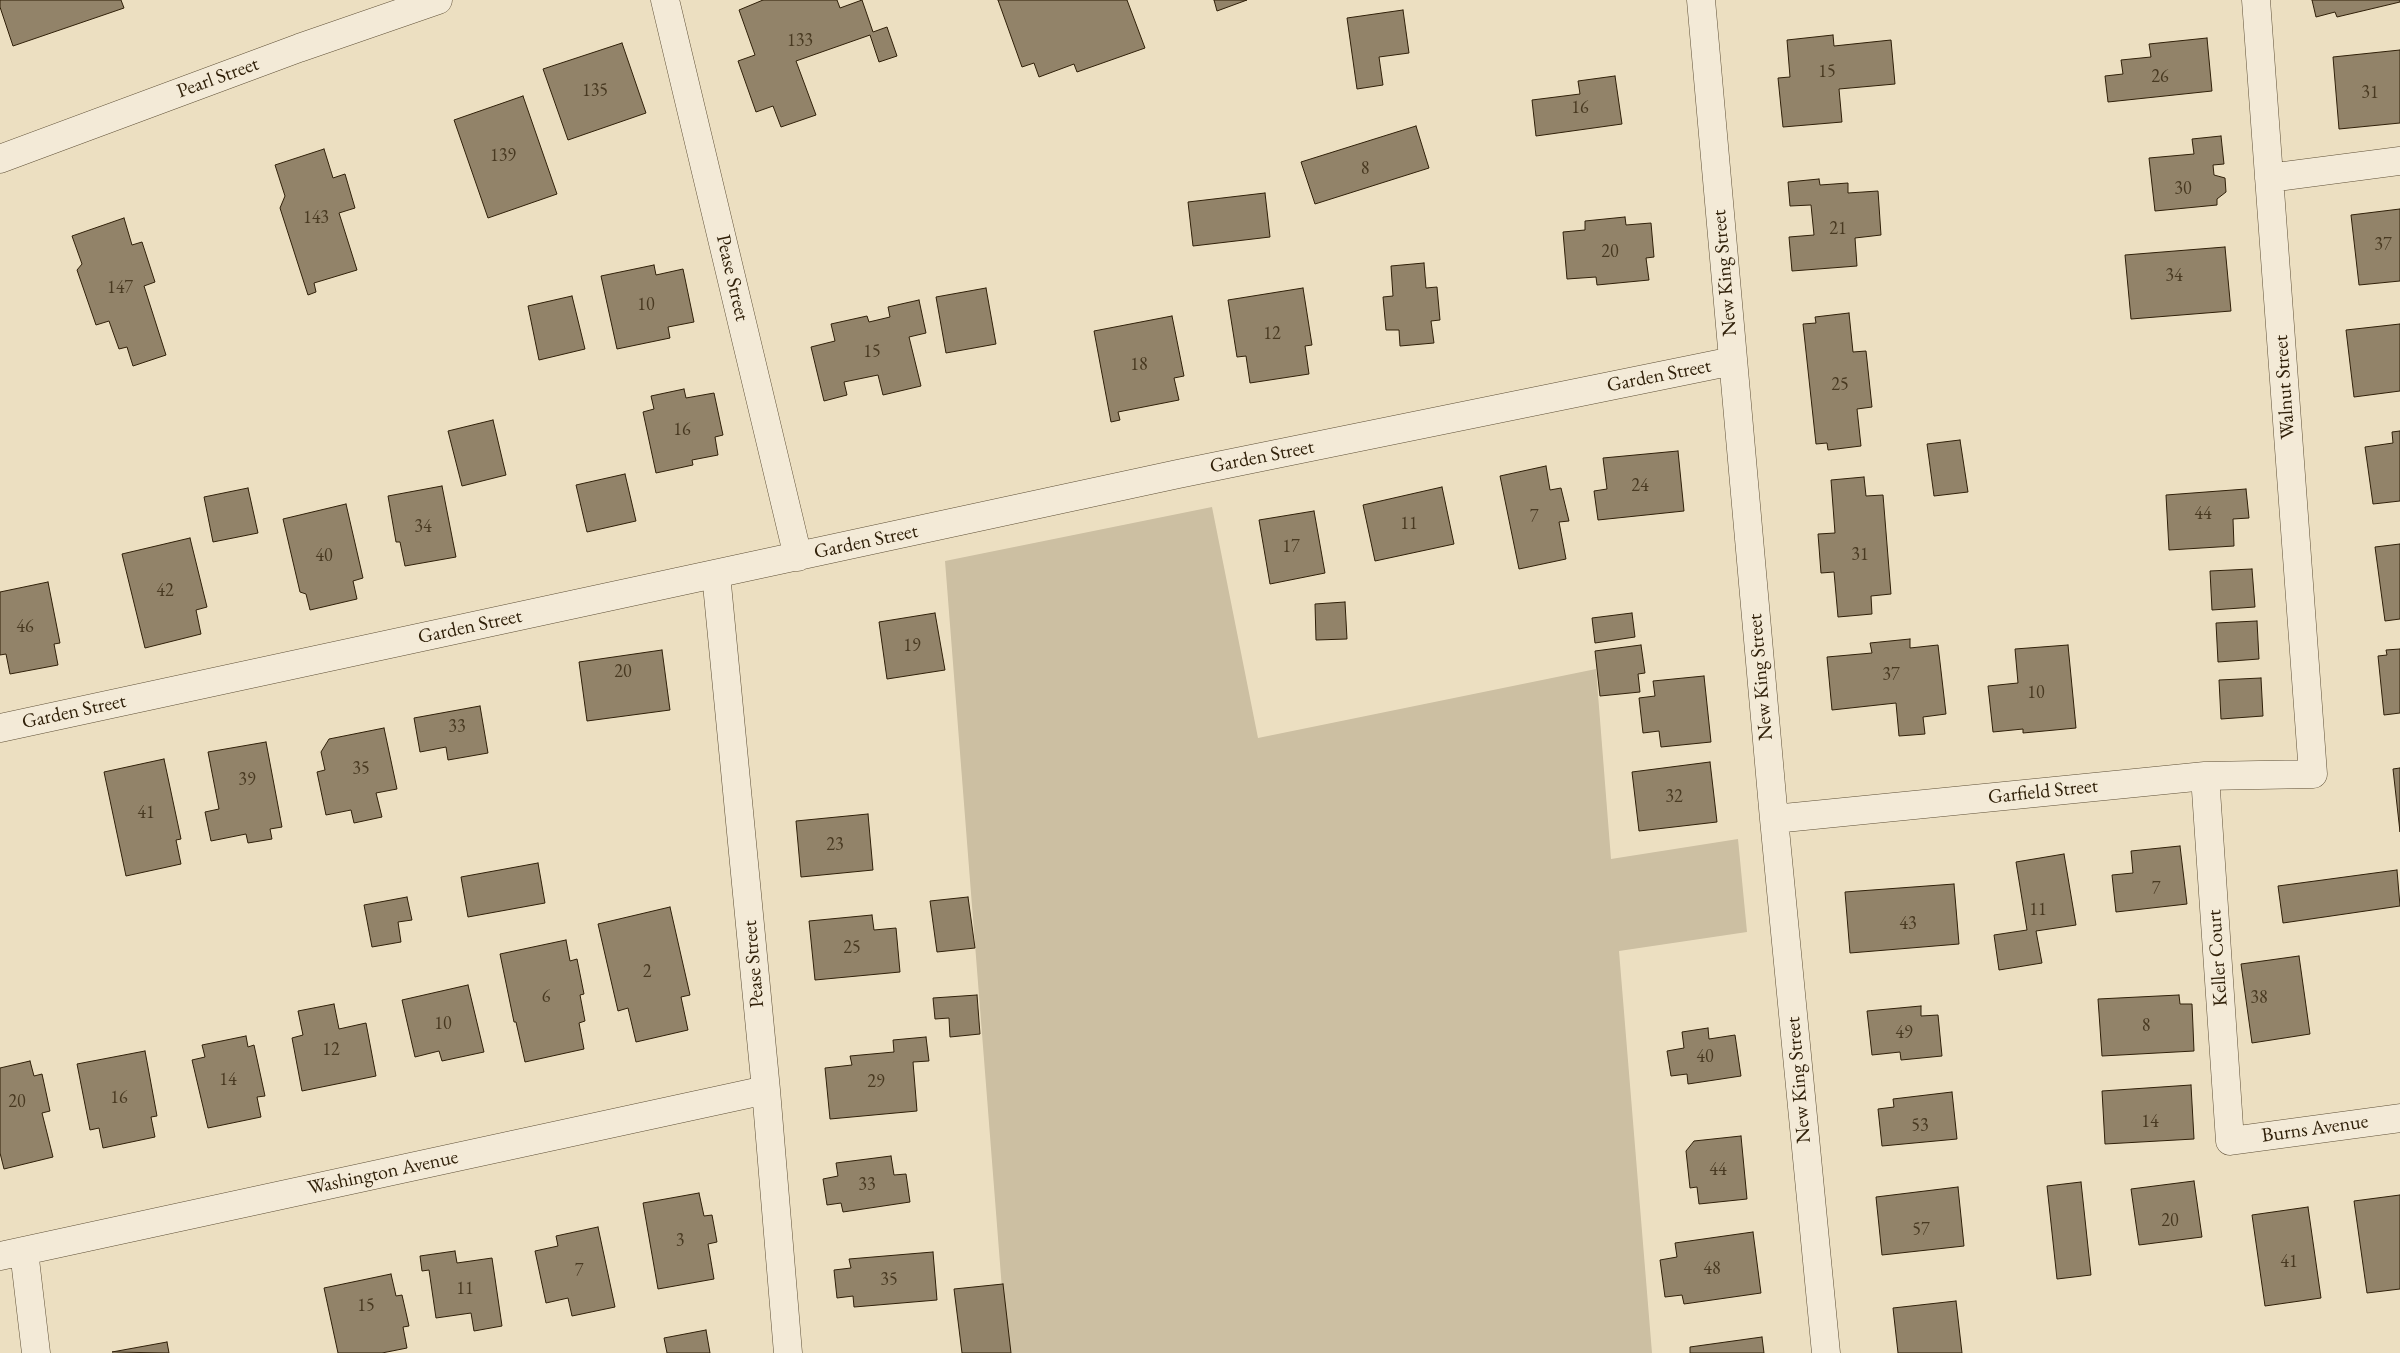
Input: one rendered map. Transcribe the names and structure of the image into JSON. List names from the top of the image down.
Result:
{
  "streets": {
    "street": [
      "Pearl Street",
      "New King Street",
      "Pease Street",
      "Garden Street",
      "Walnut Street",
      "Garfield Street",
      "Keller Court",
      "Burns Avenue",
      "Washington Avenue"
    ]
  },
  "crossings": [
    ["New King Street", "Garden Street"],
    ["New King Street", "Garfield Street"],
    ["Pease Street", "Garden Street"],
    ["Pease Street", "Washington Avenue"],
    ["Walnut Street", "Garfield Street"],
    ["Garfield Street", "Keller Court"],
    ["Keller Court", "Burns Avenue"]
  ],
  "house_numbers": [
    "133",
    "15",
    "26",
    "135",
    "31",
    "16",
    "139",
    "8",
    "30",
    "143",
    "21",
    "37",
    "20",
    "34",
    "147",
    "10",
    "12",
    "15",
    "18",
    "25",
    "16",
    "24",
    "44",
    "7",
    "11",
    "34",
    "17",
    "31",
    "40",
    "42",
    "46",
    "19",
    "20",
    "37",
    "10",
    "33",
    "35",
    "39",
    "32",
    "41",
    "23",
    "7",
    "11",
    "43",
    "25",
    "2",
    "6",
    "38",
    "10",
    "8",
    "49",
    "12",
    "40",
    "14",
    "29",
    "16",
    "20",
    "14",
    "53",
    "44",
    "33",
    "20",
    "57",
    "3",
    "41",
    "48",
    "7",
    "35",
    "11",
    "15"
  ]
}
